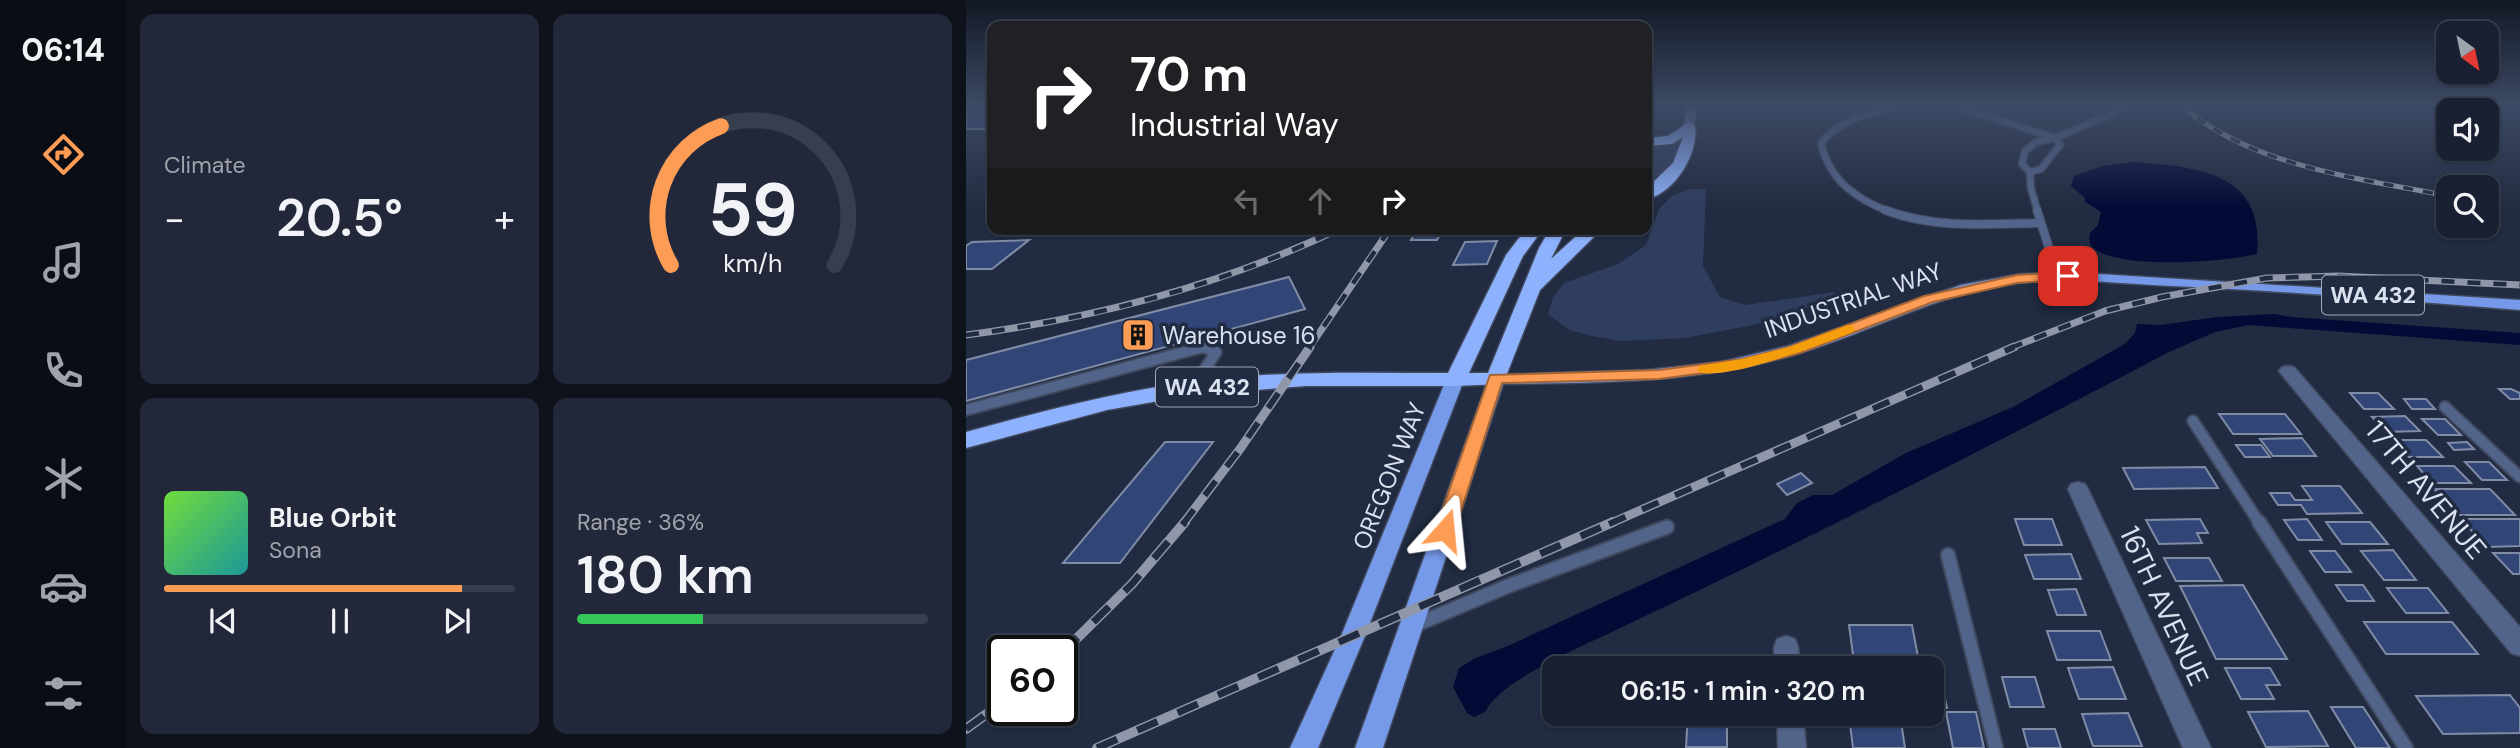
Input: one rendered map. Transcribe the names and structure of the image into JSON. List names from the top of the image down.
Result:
{
  "streets": {
    "highway": ["WA 432", "INDUSTRIAL WAY", "OREGON WAY"],
    "street": ["17TH AVENUE", "16TH AVENUE"]
  },
  "crossings": [
    ["WA 432", "INDUSTRIAL WAY"],
    ["WA 432", "OREGON WAY"],
    ["INDUSTRIAL WAY", "OREGON WAY"]
  ],
  "places": {
    "building": ["Warehouse 16"]
  },
  "north": "bottom right",
  "page": {
    "tabs": "06:14",
    "tile": [
      "Climate",
      ["Range · 36%", "180 km"]
    ],
    "turn": ["70 m", "Industrial Way"],
    "heat": ["−", "20.5°", "+"],
    "song": ["Blue Orbit", "Sona"],
    "limit": "60",
    "trip": "06:15 · 1 min · 320 m",
    "gauge": ["59", "km/h"]
  }
}
